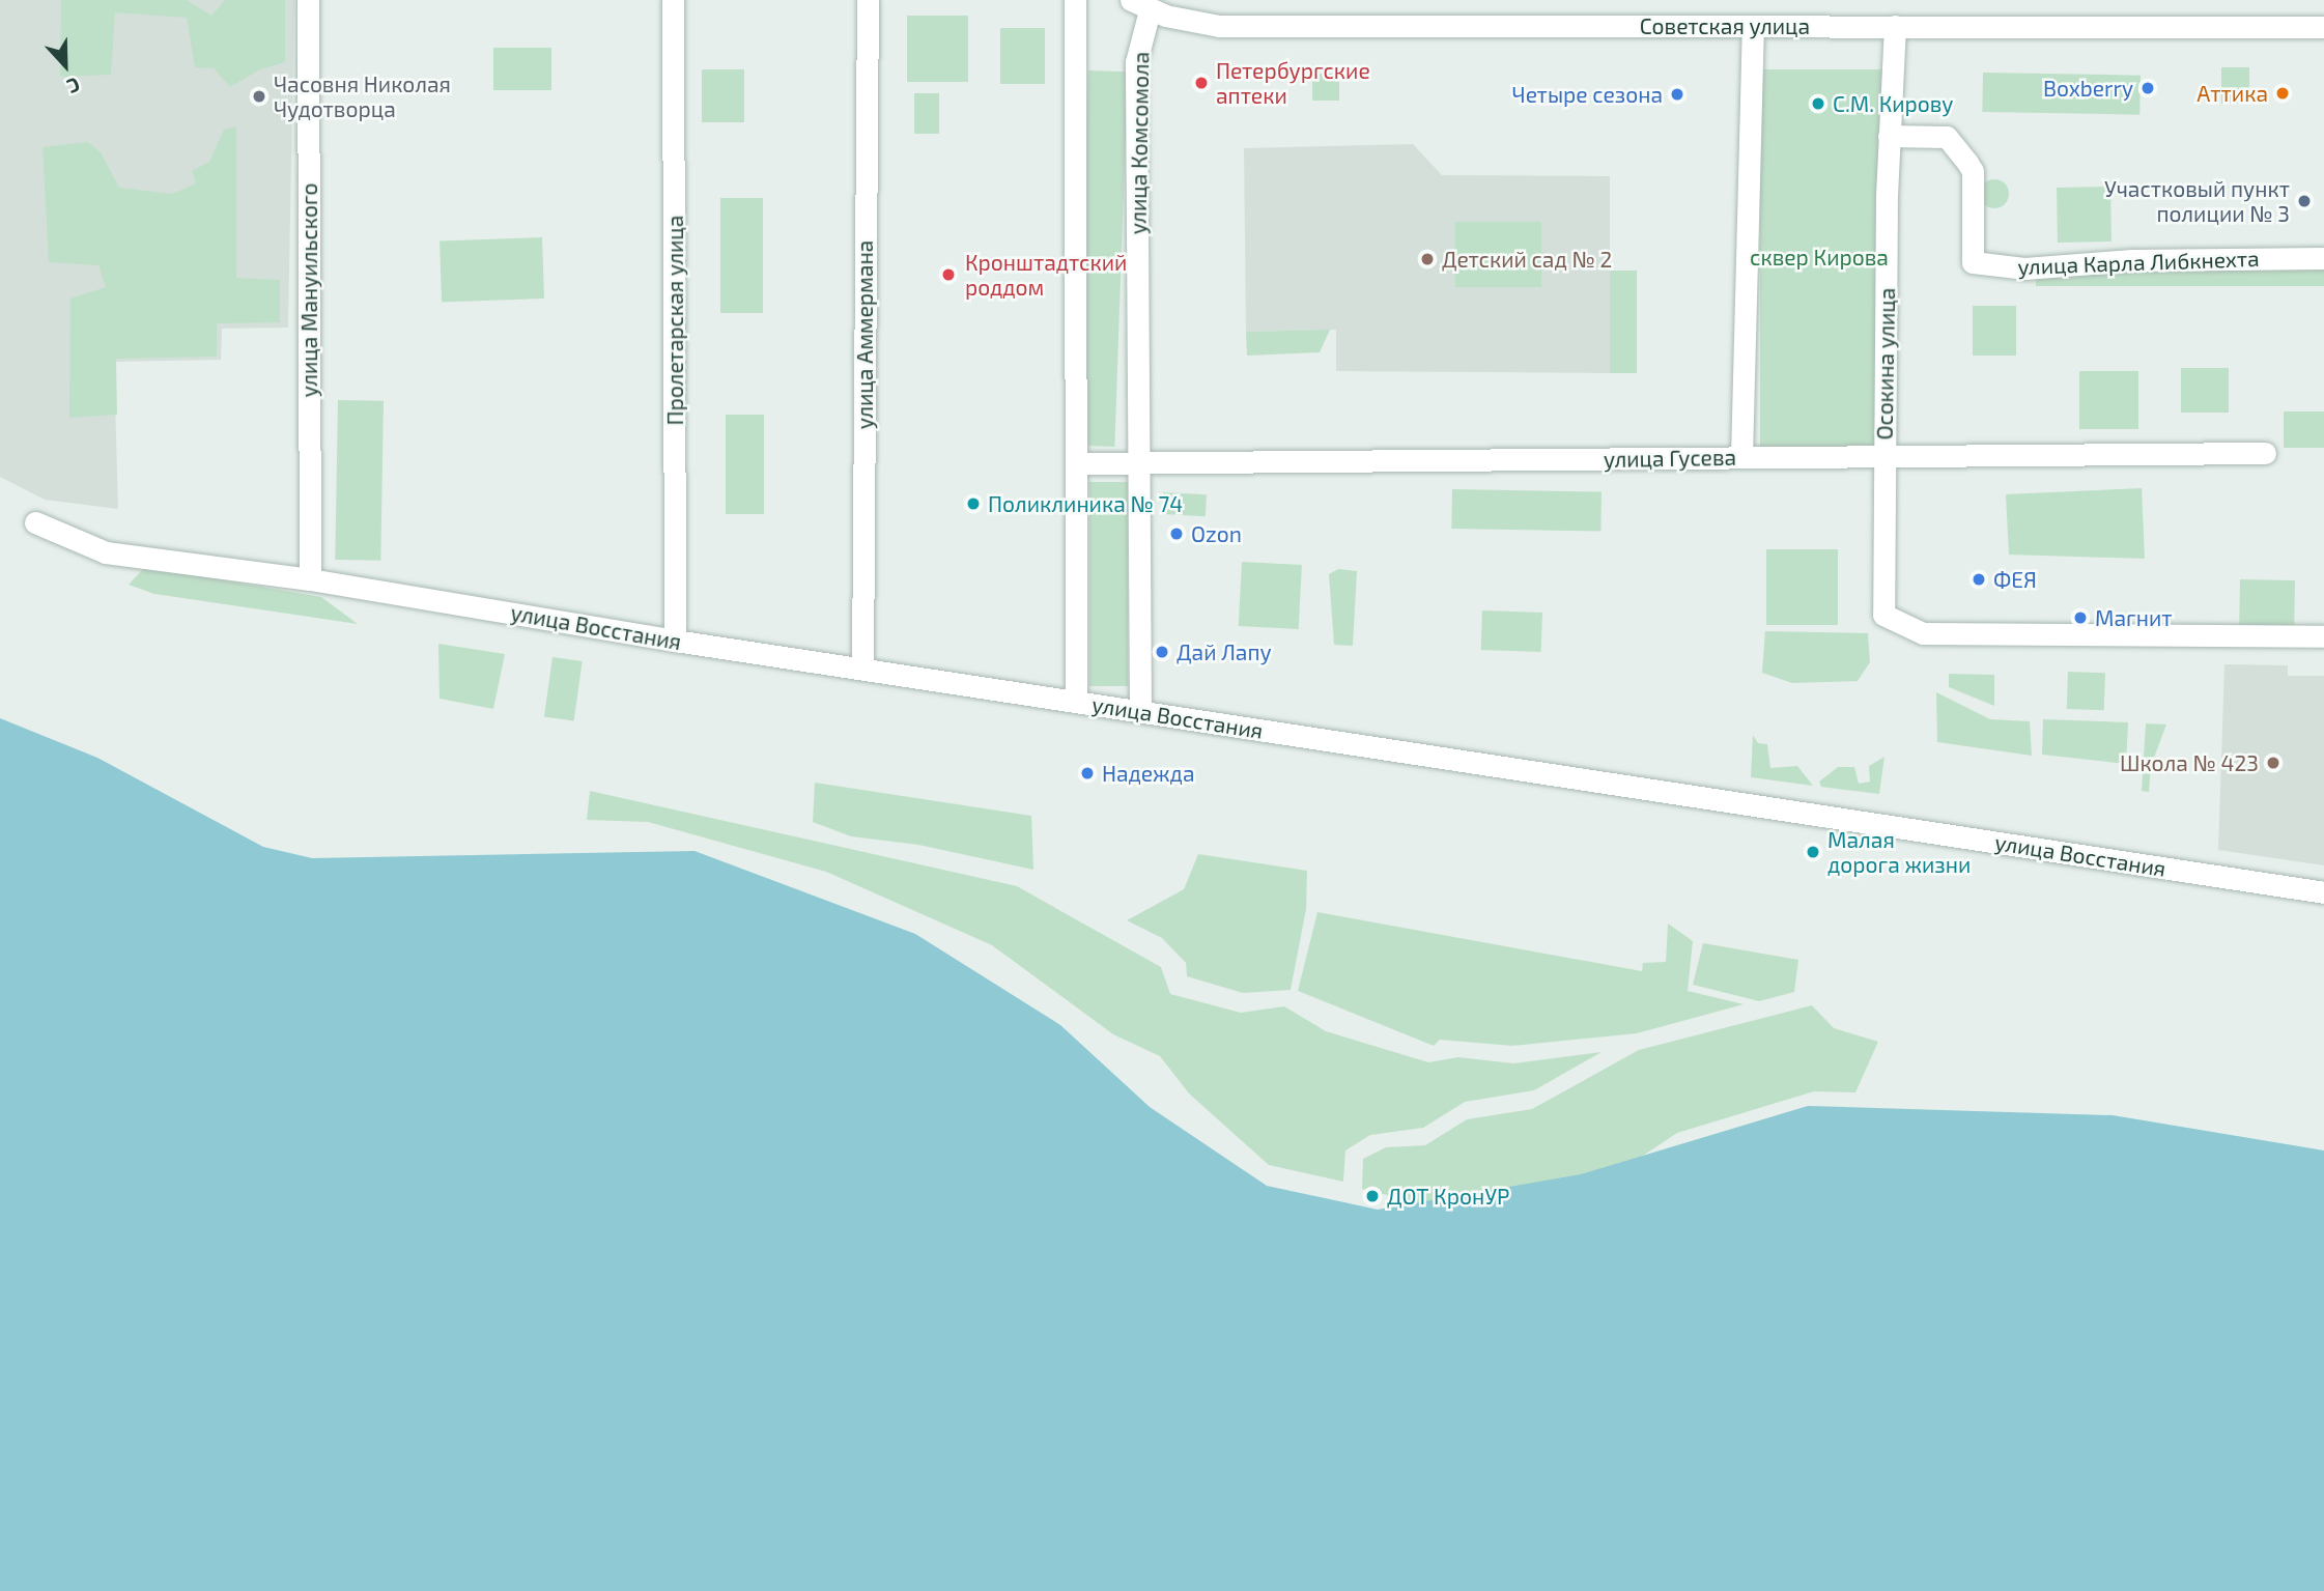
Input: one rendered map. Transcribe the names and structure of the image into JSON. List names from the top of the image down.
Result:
{
  "streets": {
    "street": [
      "Советская улица",
      "улица Комсомола",
      "улица Карла Либкнехта",
      "улица Мануильского",
      "Пролетарская улица",
      "улица Аммермана",
      "Осокина улица",
      "улица Гусева",
      "улица Восстания"
    ]
  },
  "crossings": [
    ["Советская улица", "улица Комсомола"],
    ["Советская улица", "Осокина улица"],
    ["улица Комсомола", "улица Гусева"],
    ["улица Комсомола", "улица Восстания"],
    ["улица Карла Либкнехта", "Осокина улица"],
    ["улица Мануильского", "улица Восстания"],
    ["Пролетарская улица", "улица Восстания"],
    ["улица Аммермана", "улица Восстания"],
    ["Осокина улица", "улица Гусева"]
  ],
  "parks": ["сквер Кирова"],
  "places": [
    "Петербургские аптеки",
    "Boxberry",
    "Аттика",
    "Четыре сезона",
    "Часовня Николая Чудотворца",
    "С.М. Кирову",
    "Участковый пункт полиции № 3",
    "Детский сад № 2",
    "Кронштадтский роддом",
    "Поликлиника № 74",
    "Ozon",
    "ФЕЯ",
    "Магнит",
    "Дай Лапу",
    "Школа № 423",
    "Надежда",
    "Малая дорога жизни",
    "ДОТ КронУР"
  ],
  "north": "bottom"
}
